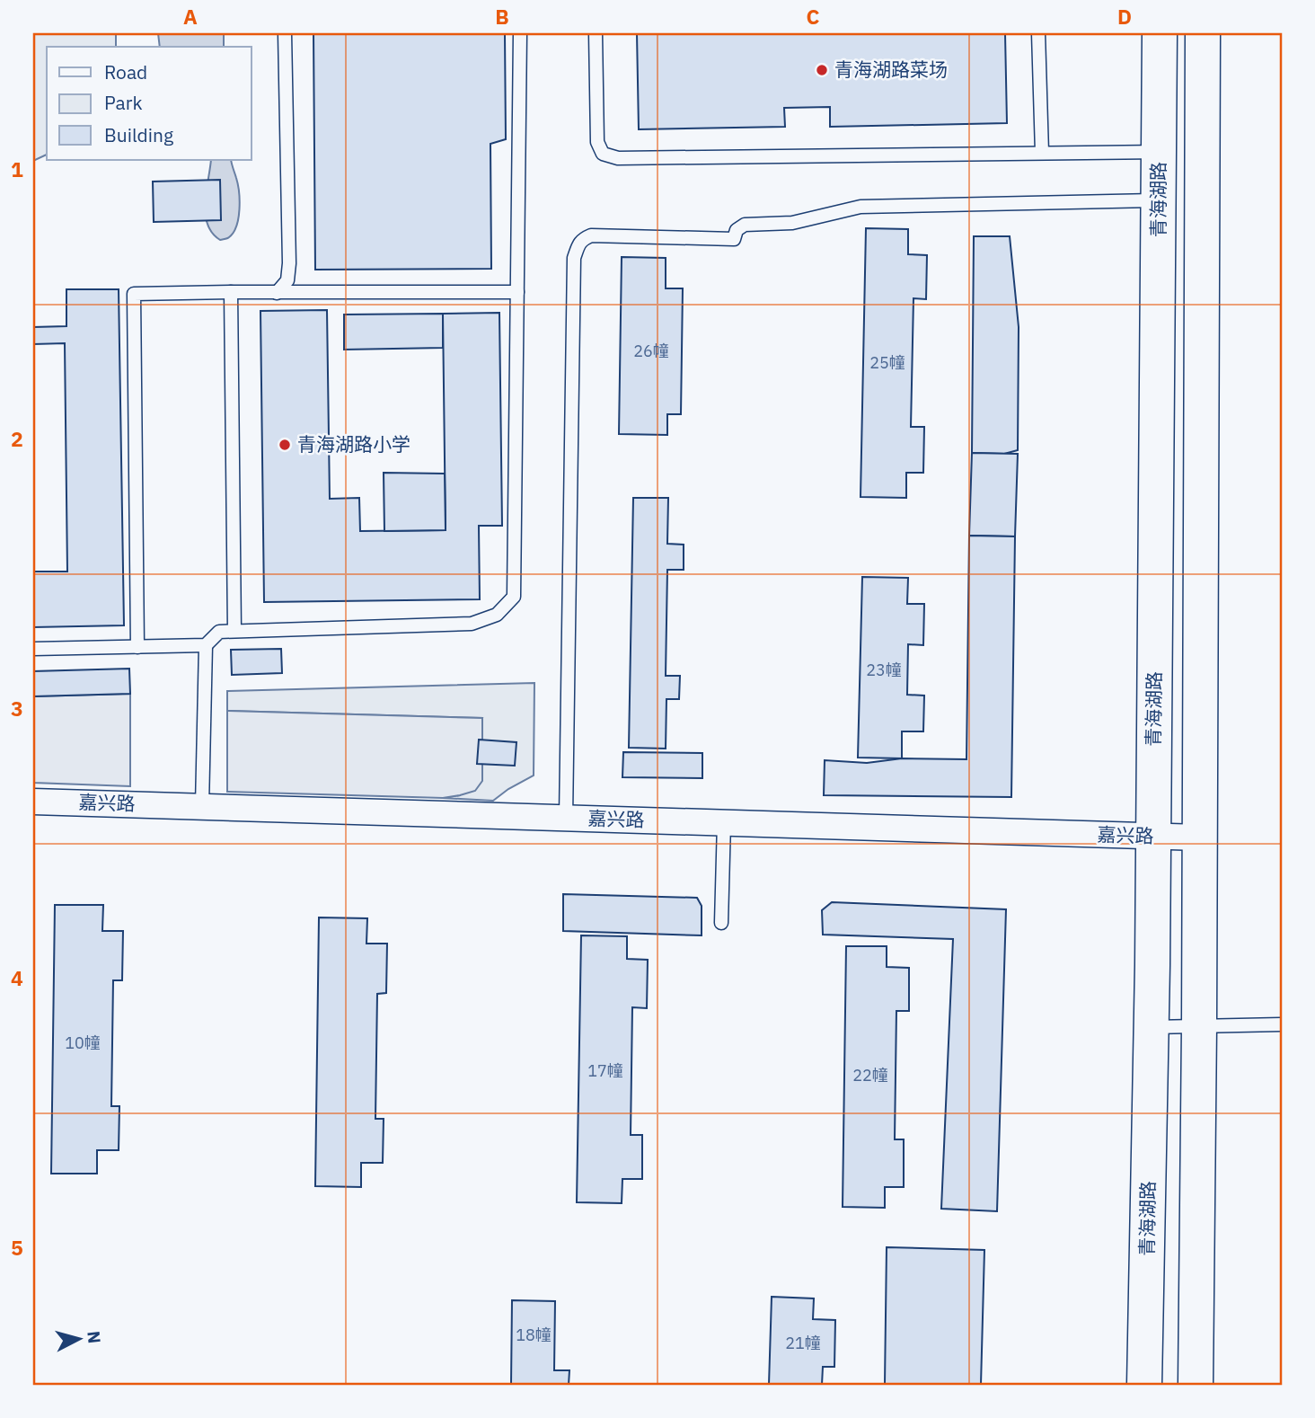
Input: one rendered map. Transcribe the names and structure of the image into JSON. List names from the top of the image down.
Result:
{
  "streets": {
    "main road": ["青海湖路"],
    "street": ["嘉兴路"]
  },
  "crossings": [
    ["青海湖路", "嘉兴路"]
  ],
  "places": ["青海湖路菜场", "青海湖路小学"],
  "house_numbers": [
    "26幢",
    "25幢",
    "23幢",
    "10幢",
    "17幢",
    "22幢",
    "18幢",
    "21幢"
  ],
  "legend": ["Road", "Park", "Building"],
  "north": "right",
  "grid": {
    "columns": [
      "A",
      "B",
      "C",
      "D"
    ],
    "rows": [
      "1",
      "2",
      "3",
      "4",
      "5"
    ]
  }
}
